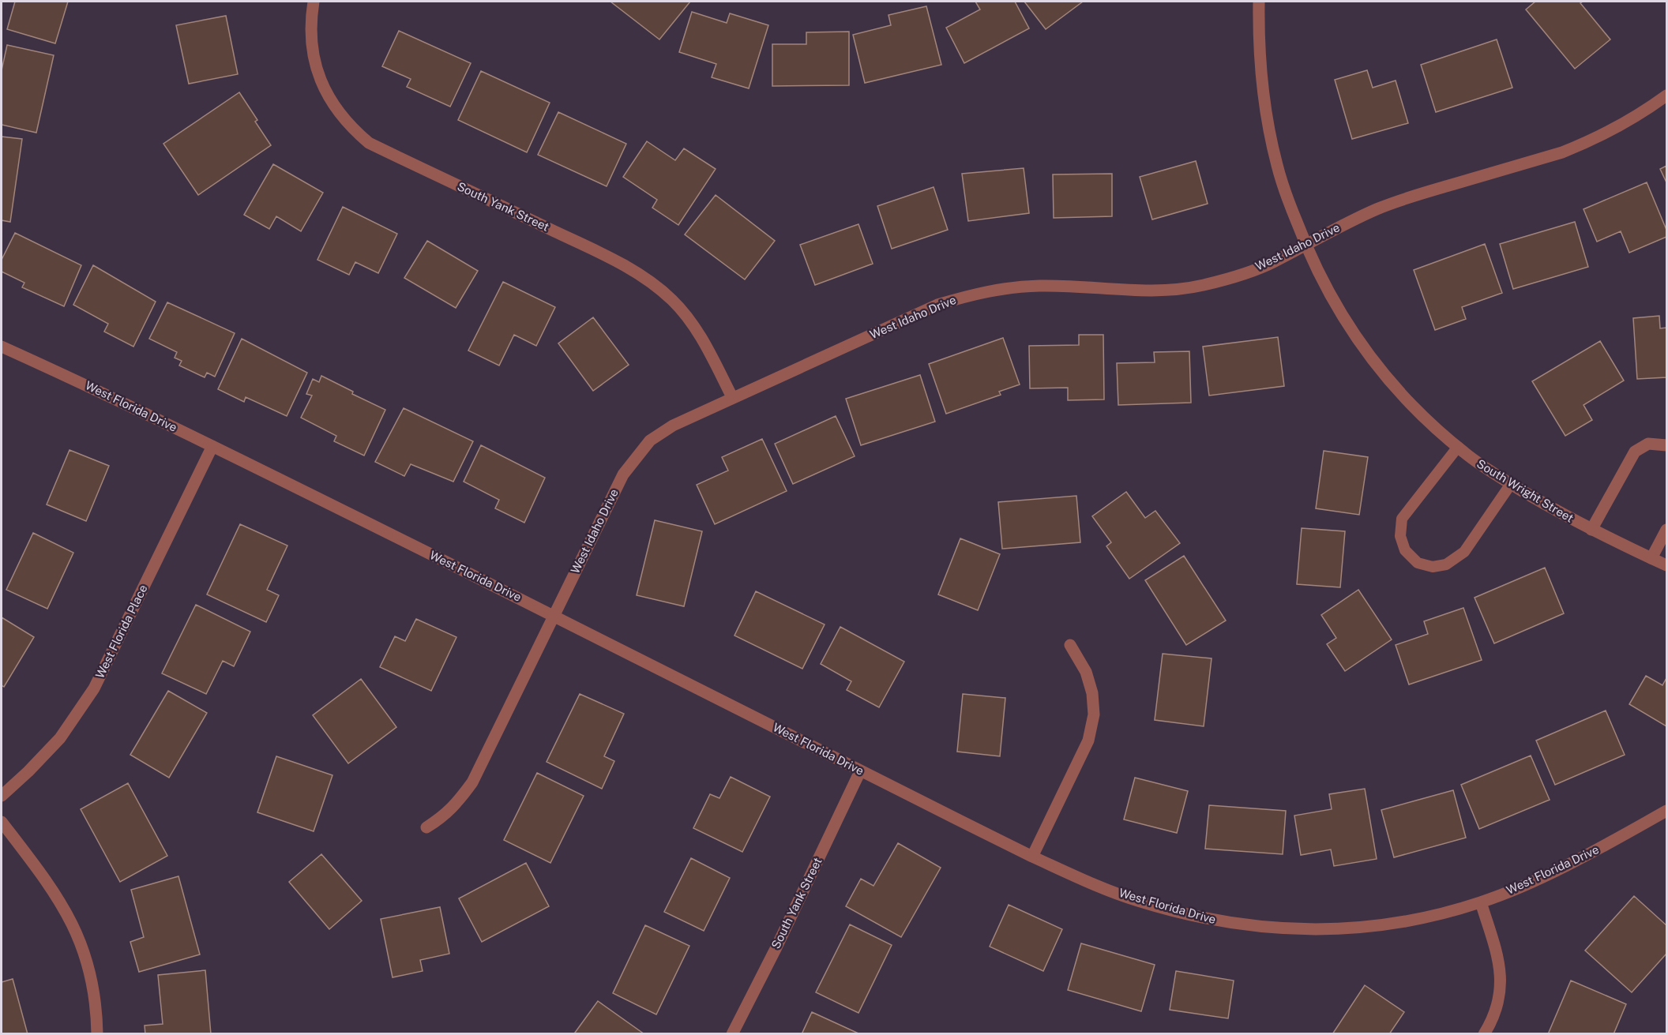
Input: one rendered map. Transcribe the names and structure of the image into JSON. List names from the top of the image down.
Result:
{
  "streets": {
    "street": [
      "South Yank Street",
      "West Idaho Drive",
      "West Florida Drive",
      "South Wright Street",
      "West Florida Place"
    ]
  },
  "crossings": [
    ["South Yank Street", "West Idaho Drive"],
    ["South Yank Street", "West Florida Drive"],
    ["West Idaho Drive", "West Florida Drive"],
    ["West Idaho Drive", "South Wright Street"],
    ["West Florida Drive", "West Florida Place"]
  ]
}
